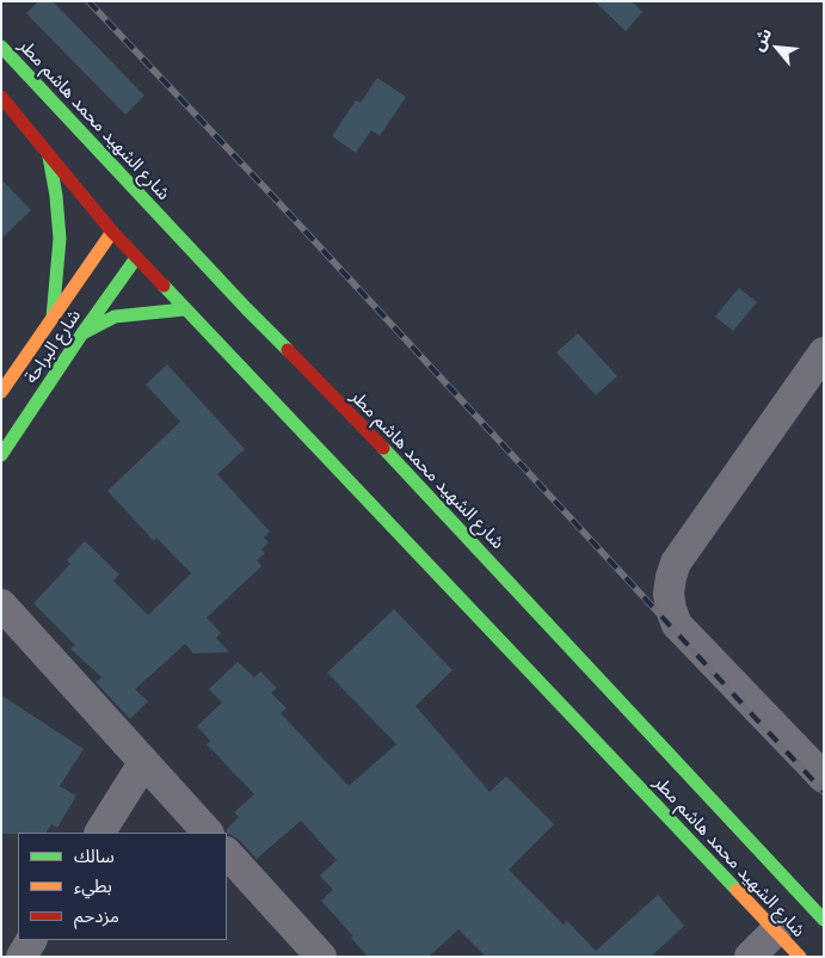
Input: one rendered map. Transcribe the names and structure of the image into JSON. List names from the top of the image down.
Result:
{
  "streets": {
    "main road": ["شارع الشهيد محمد هاشم مطر", "شارع البراحة"]
  },
  "crossings": [
    ["شارع الشهيد محمد هاشم مطر", "شارع البراحة"]
  ],
  "legend": ["سالك", "بطيء", "مزدحم"],
  "north": "top left"
}
